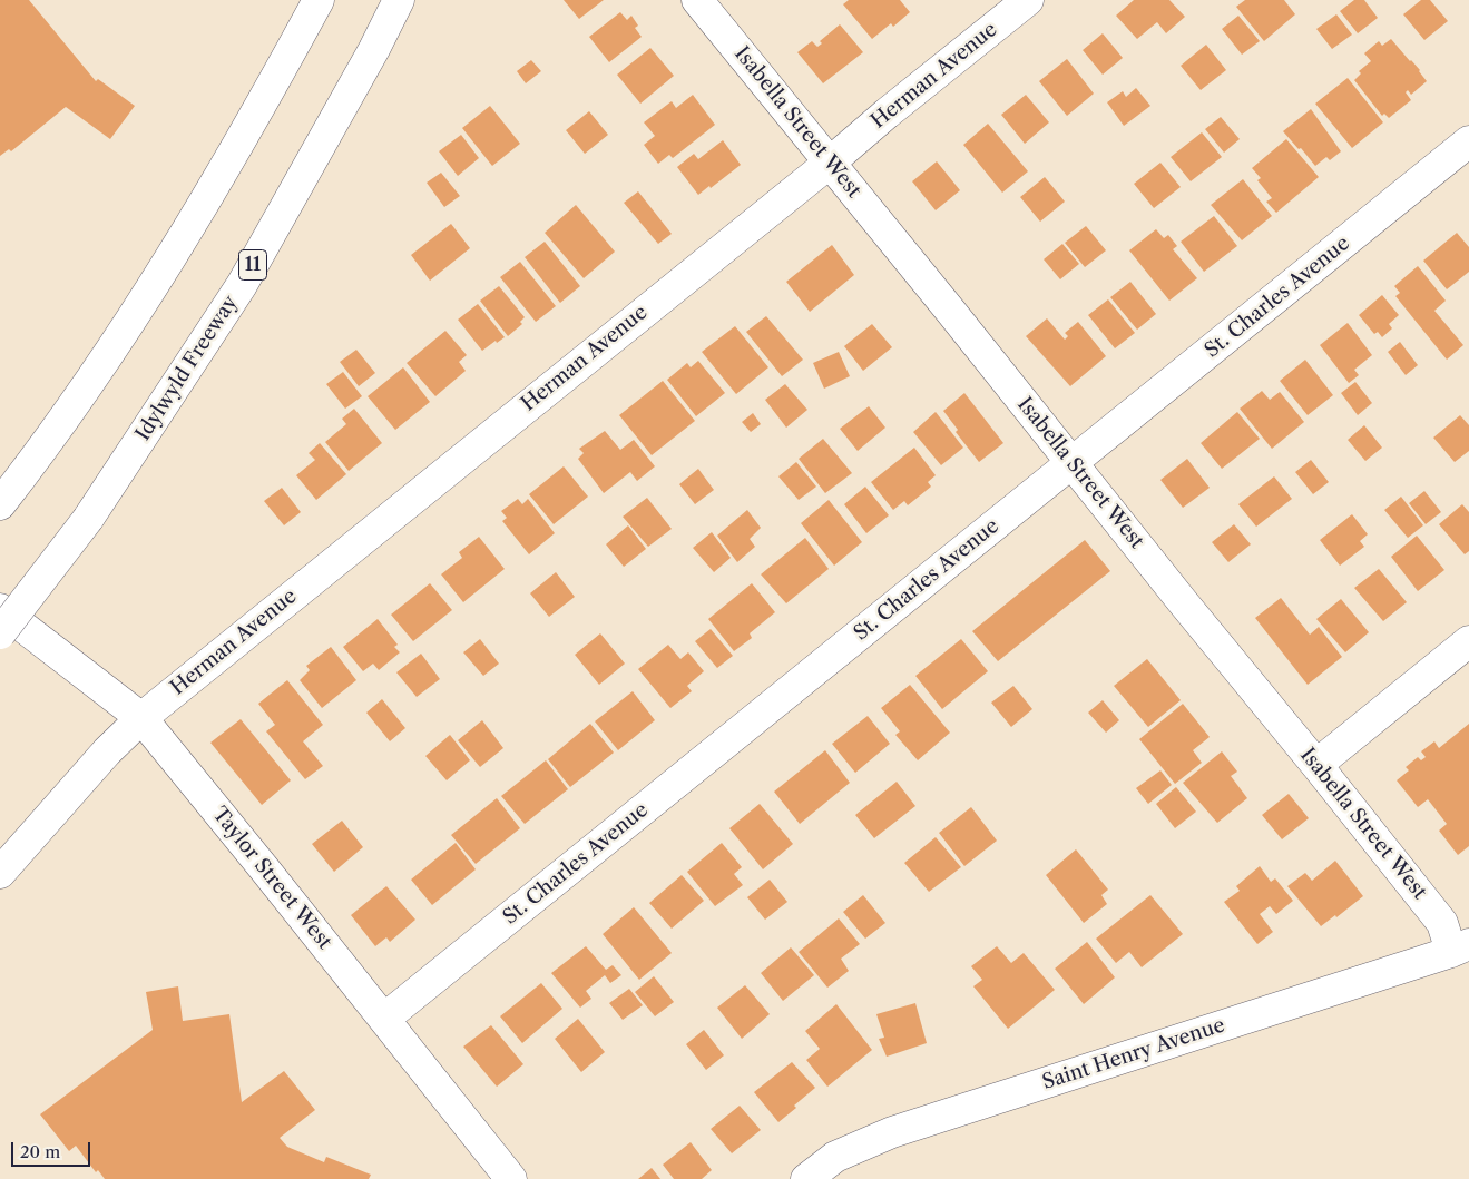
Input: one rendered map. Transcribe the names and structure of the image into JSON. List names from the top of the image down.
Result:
{
  "streets": {
    "main road": [
      "Herman Avenue",
      "Isabella Street West",
      "11",
      "St. Charles Avenue",
      "Idylwyld Freeway",
      "Taylor Street West",
      "Saint Henry Avenue"
    ]
  },
  "crossings": [
    ["Herman Avenue", "Isabella Street West"],
    ["Herman Avenue", "Taylor Street West"],
    ["Isabella Street West", "St. Charles Avenue"],
    ["Isabella Street West", "Saint Henry Avenue"],
    ["St. Charles Avenue", "Taylor Street West"]
  ],
  "scale_bar": "20 m"
}
